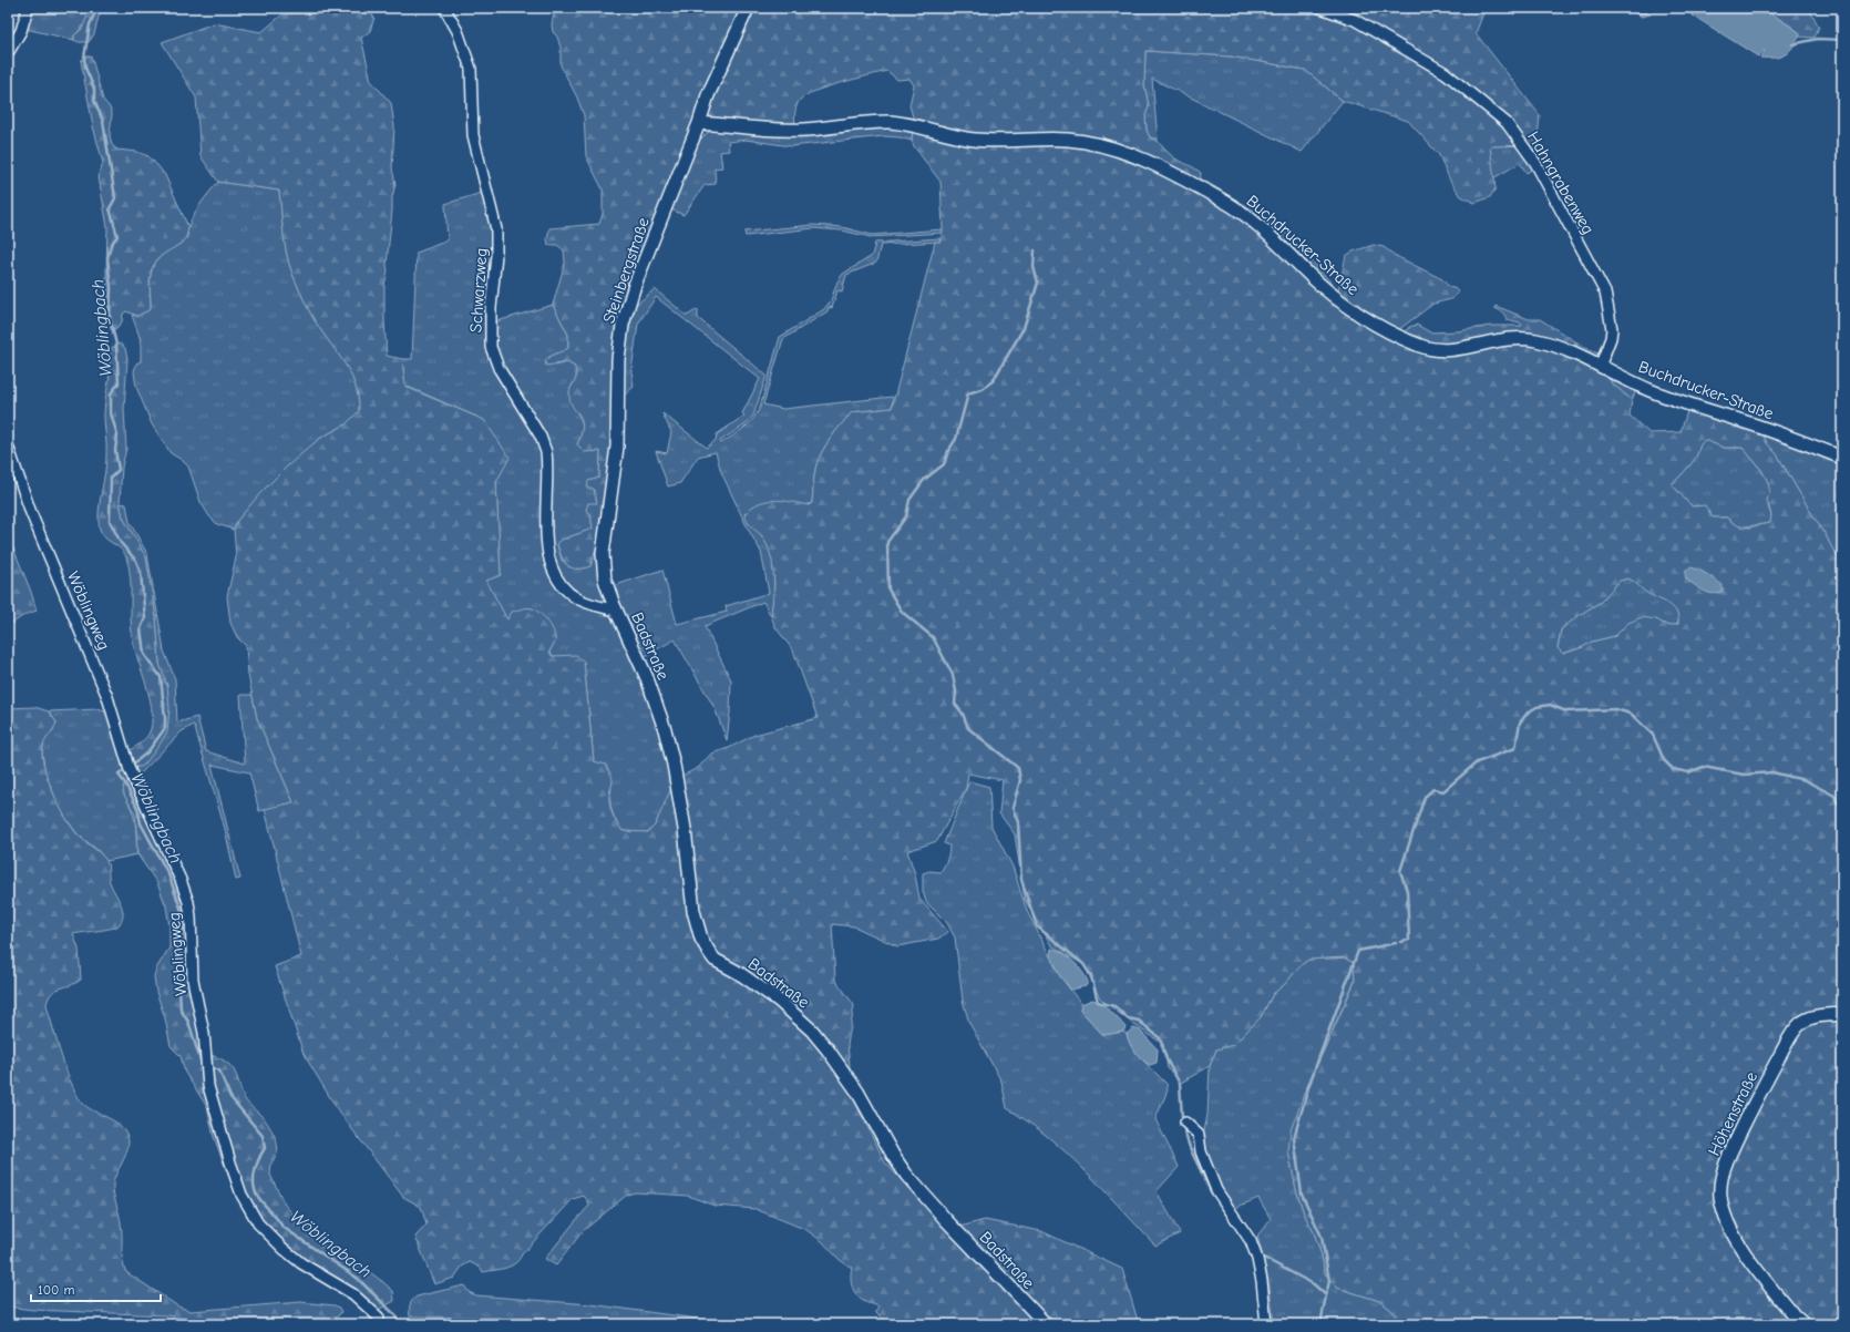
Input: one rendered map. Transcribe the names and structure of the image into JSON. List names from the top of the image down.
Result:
{
  "streets": {
    "street": [
      "Hahngrabenweg",
      "Buchdrucker-Straße",
      "Steinbergstraße",
      "Schwarzweg",
      "Wöblingweg",
      "Badstraße",
      "Höhenstraße"
    ]
  },
  "crossings": [
    ["Hahngrabenweg", "Buchdrucker-Straße"],
    ["Buchdrucker-Straße", "Steinbergstraße"],
    ["Steinbergstraße", "Schwarzweg"],
    ["Steinbergstraße", "Badstraße"],
    ["Schwarzweg", "Badstraße"]
  ],
  "water": ["Wöblingbach"],
  "scale_bar": "100 m"
}
